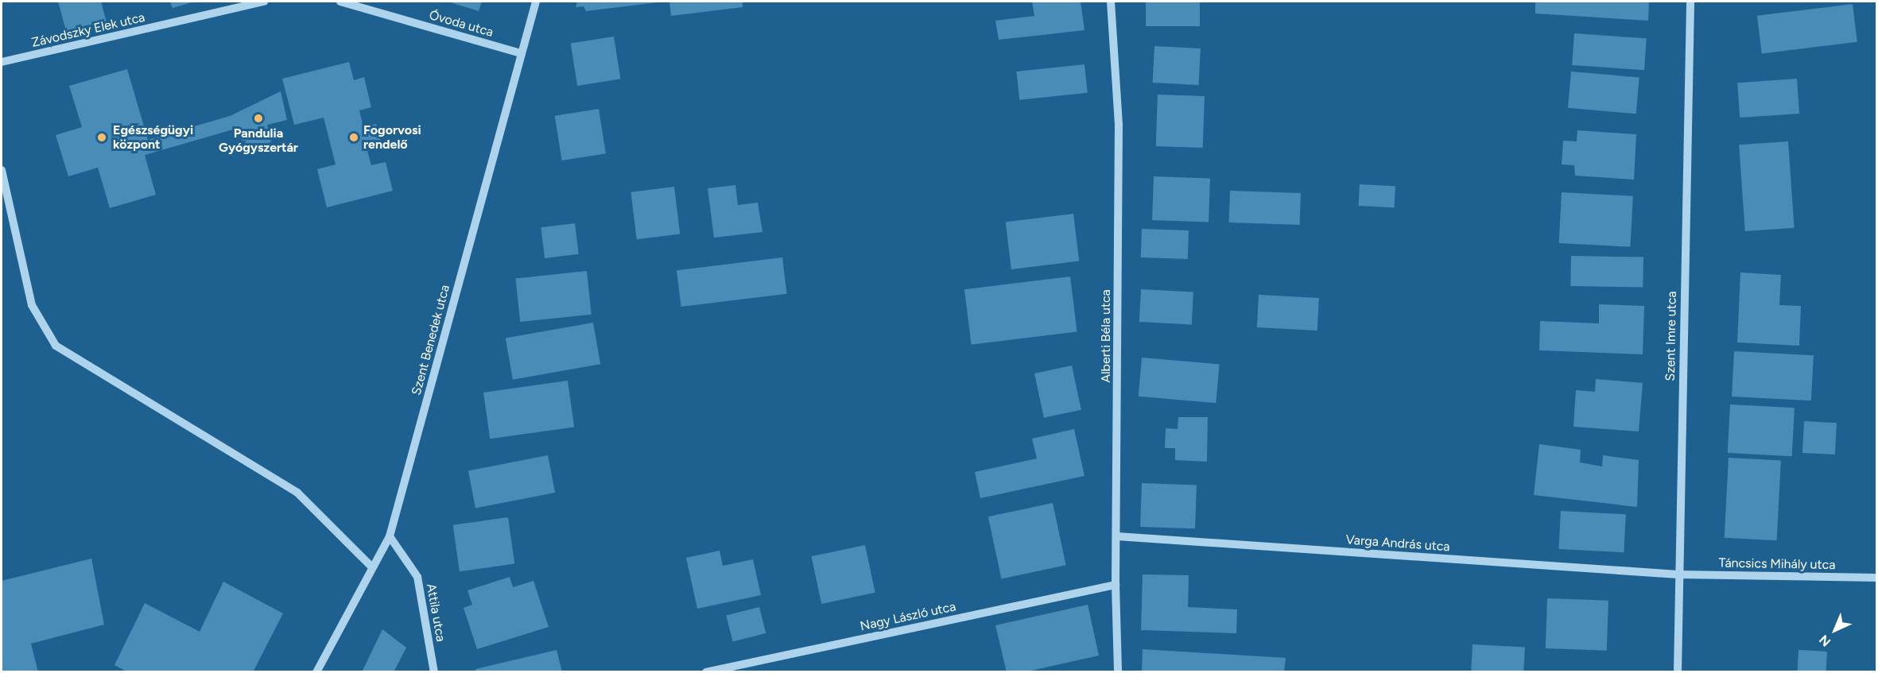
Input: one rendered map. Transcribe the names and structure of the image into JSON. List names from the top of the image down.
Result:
{
  "streets": {
    "street": [
      "Óvoda utca",
      "Závodszky Elek utca",
      "Alberti Béla utca",
      "Szent Imre utca",
      "Szent Benedek utca",
      "Varga András utca",
      "Táncsics Mihály utca",
      "Attila utca",
      "Nagy László utca"
    ]
  },
  "crossings": [
    ["Óvoda utca", "Szent Benedek utca"],
    ["Alberti Béla utca", "Varga András utca"],
    ["Alberti Béla utca", "Nagy László utca"],
    ["Szent Imre utca", "Varga András utca"],
    ["Szent Imre utca", "Táncsics Mihály utca"],
    ["Szent Benedek utca", "Attila utca"],
    ["Varga András utca", "Táncsics Mihály utca"]
  ],
  "places": ["Pandulia Gyógyszertár", "Egészségügyi központ", "Fogorvosi rendelő"],
  "north": "bottom left"
}
